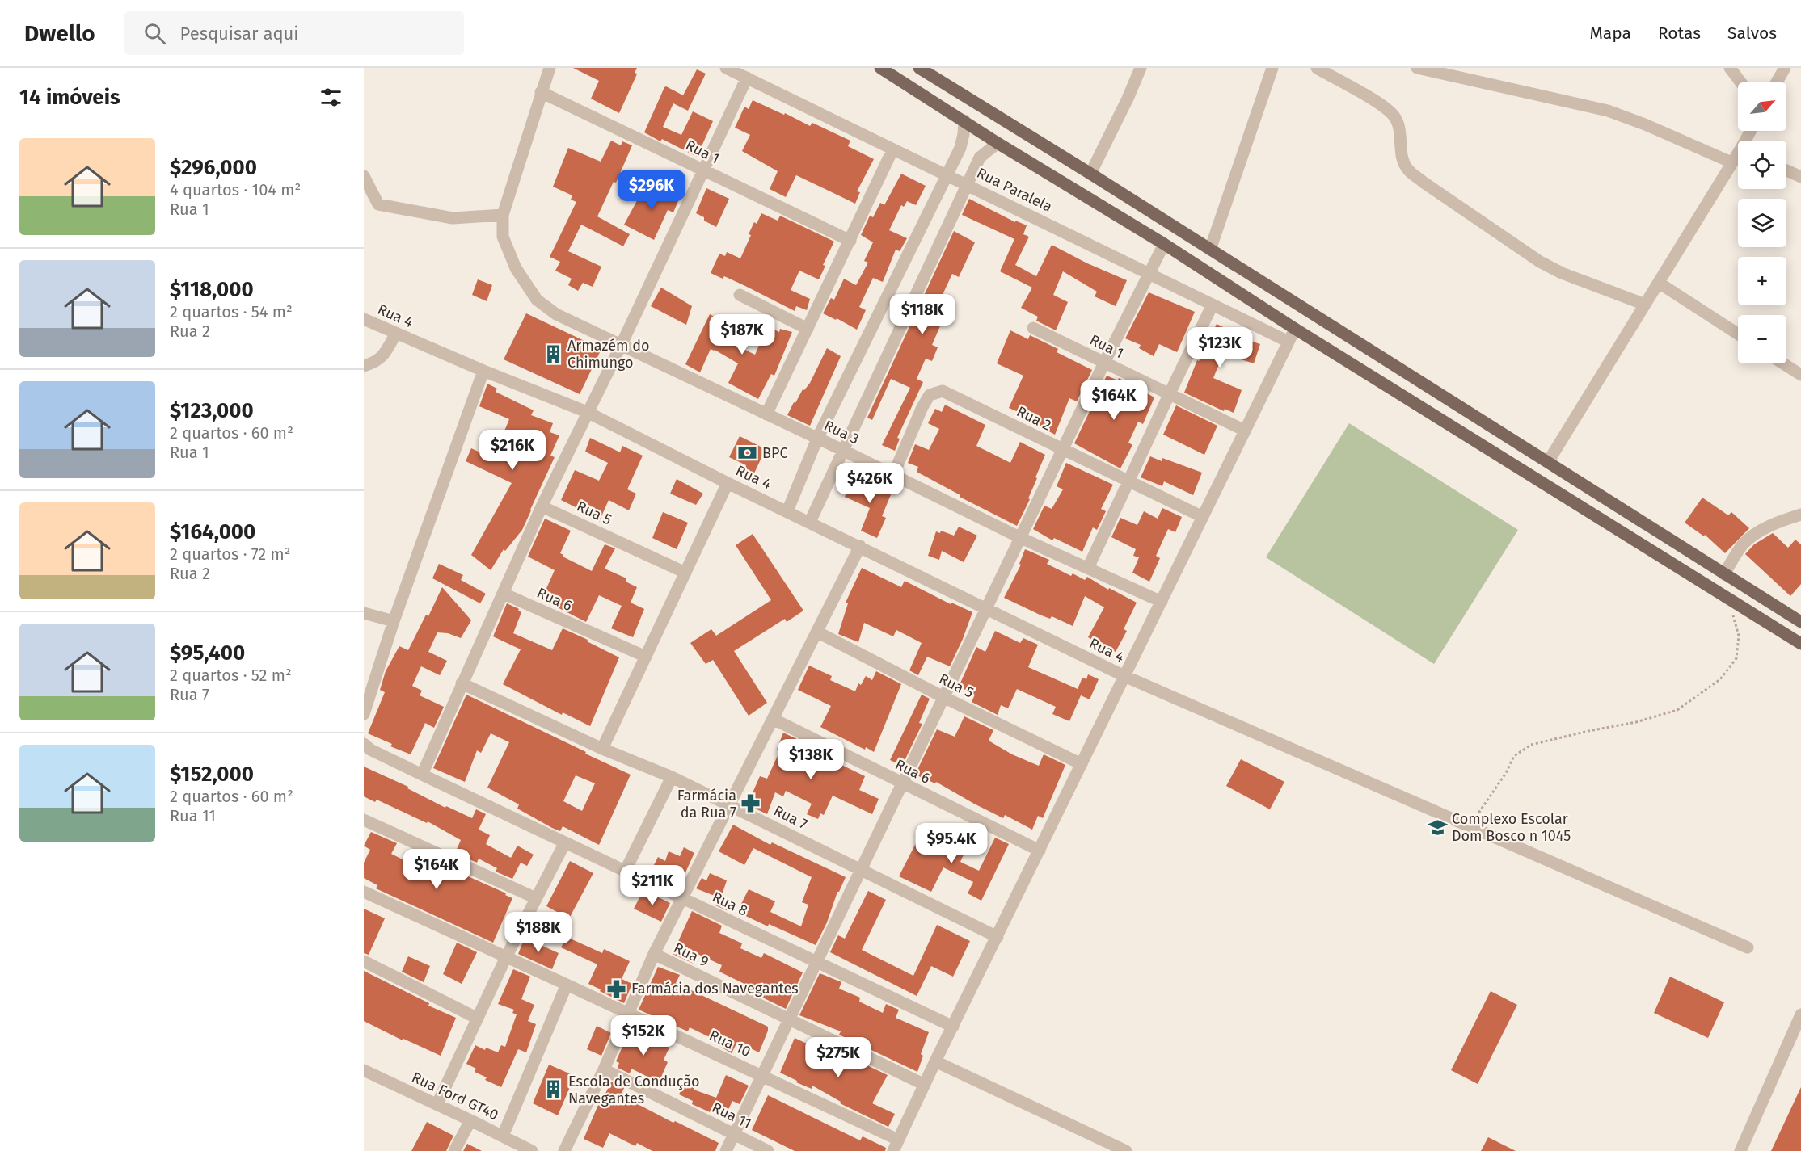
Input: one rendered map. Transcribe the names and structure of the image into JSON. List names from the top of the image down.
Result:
{
  "streets": {
    "street": [
      "Rua 1",
      "Rua Paralela",
      "Rua 4",
      "Rua 2",
      "Rua 3",
      "Rua 5",
      "Rua 6",
      "Rua 7",
      "Rua 8",
      "Rua 9",
      "Rua 10",
      "Rua Ford GT40",
      "Rua 11"
    ]
  },
  "crossings": [
    ["Rua 2", "Rua 3"]
  ],
  "places": {
    "building": ["Armazém do Chimungo", "Escola de Condução Navegantes"],
    "bank": ["BPC"],
    "pharmacy": ["Farmácia da Rua 7", "Farmácia dos Navegantes"],
    "school or university": ["Complexo Escolar Dom Bosco n 1045"]
  },
  "north": "top right",
  "page": {
    "header": "Dwello",
    "search": "Pesquisar aqui",
    "nav": ["Mapa", "Rotas", "Salvos"],
    "heading": "14 imóveis",
    "map_buttons": ["+", "−"],
    "list": [
      {
        "name": "$296,000",
        "note": "4 quartos · 104 m² · Rua 1"
      },
      {
        "name": "$118,000",
        "note": "2 quartos · 54 m² · Rua 2"
      },
      {
        "name": "$123,000",
        "note": "2 quartos · 60 m² · Rua 1"
      },
      {
        "name": "$164,000",
        "note": "2 quartos · 72 m² · Rua 2"
      },
      {
        "name": "$95,400",
        "note": "2 quartos · 52 m² · Rua 7"
      },
      {
        "name": "$152,000",
        "note": "2 quartos · 60 m² · Rua 11"
      }
    ],
    "price": [
      "$296K",
      "$118K",
      "$187K",
      "$123K",
      "$164K",
      "$216K",
      "$426K",
      "$138K",
      "$95.4K",
      "$164K",
      "$211K",
      "$188K",
      "$152K",
      "$275K"
    ]
  }
}
